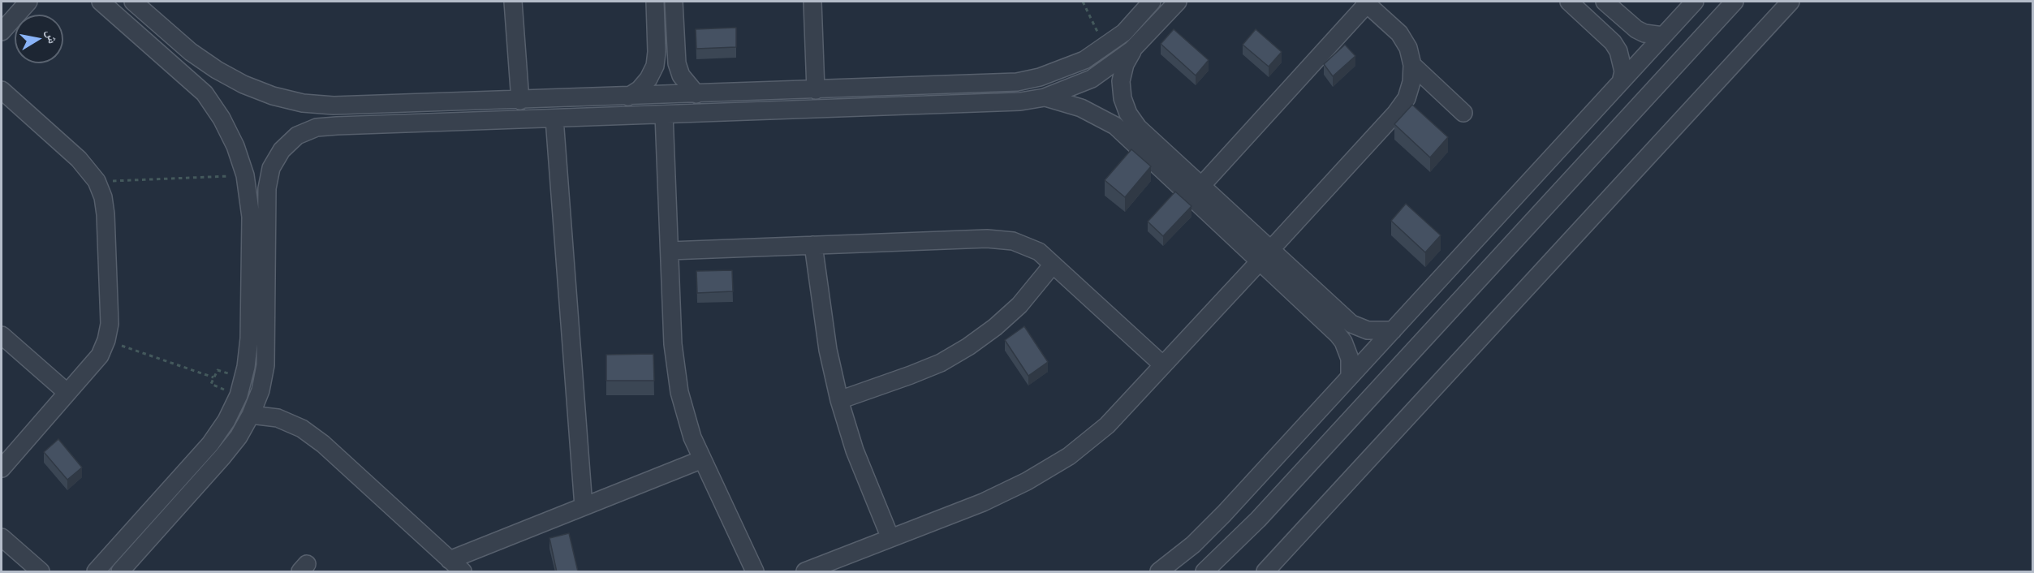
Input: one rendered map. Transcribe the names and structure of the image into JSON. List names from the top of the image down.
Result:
{
  "north": "right"
}
